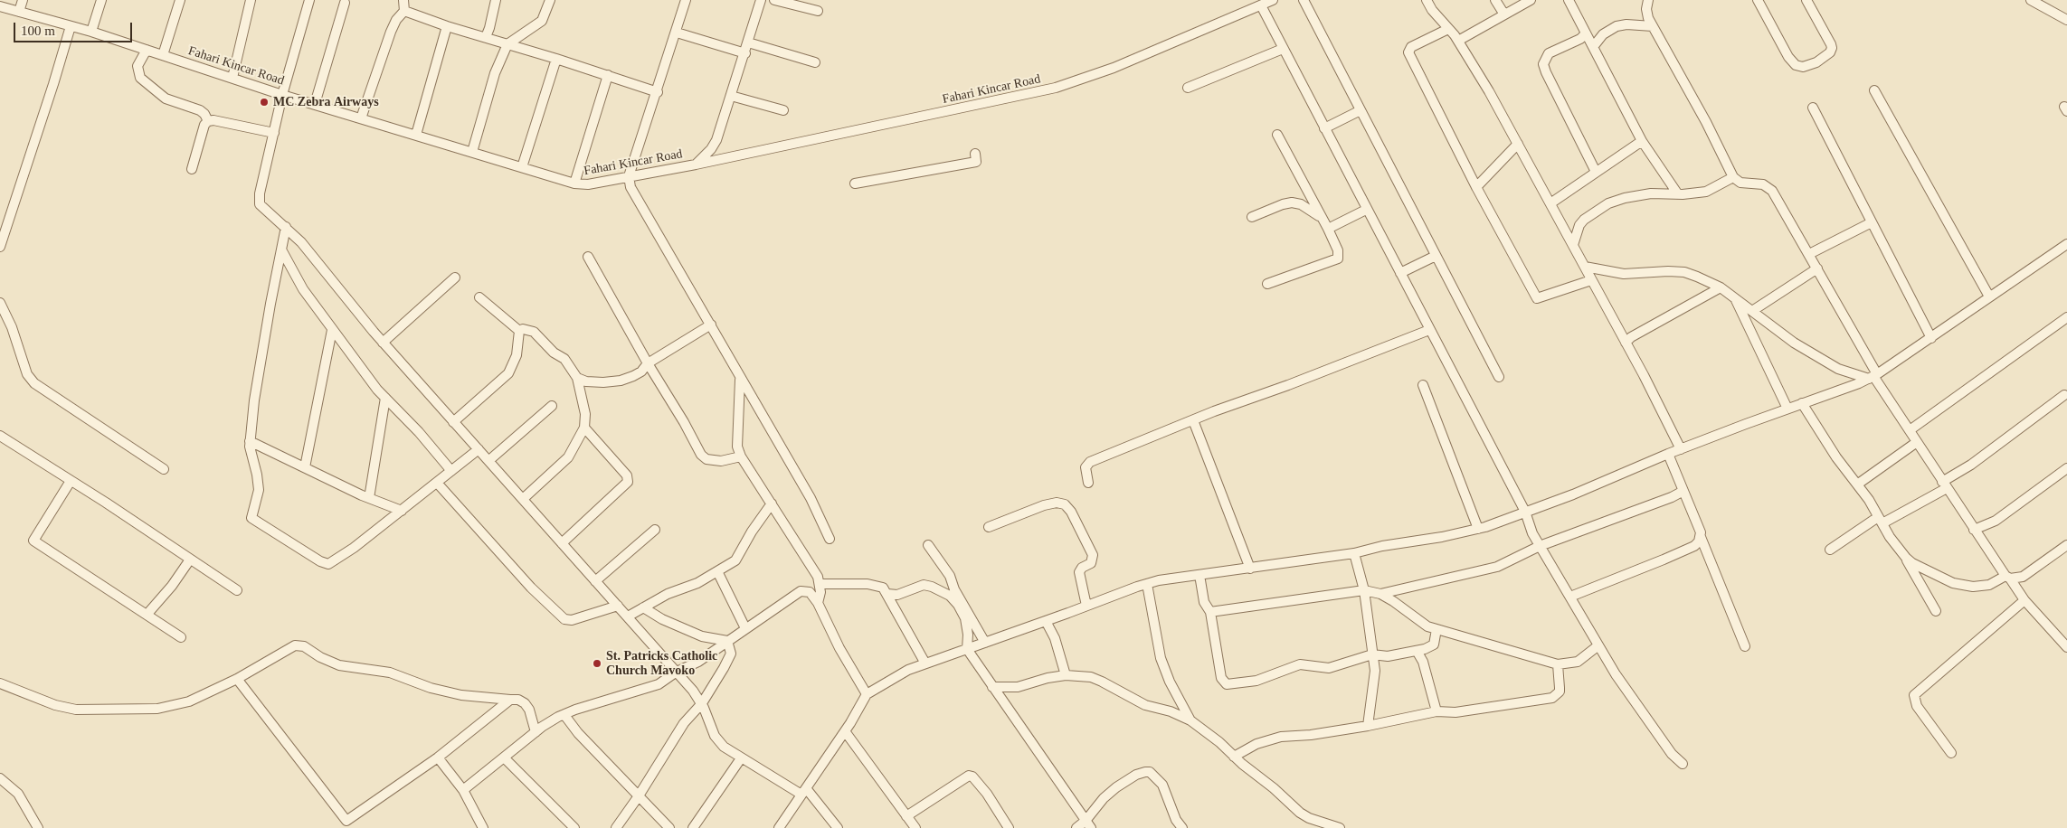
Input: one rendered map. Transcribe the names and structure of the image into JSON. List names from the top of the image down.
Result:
{
  "streets": {
    "street": ["Fahari Kincar Road"]
  },
  "places": ["MC Zebra Airways", "St. Patricks Catholic Church Mavoko"],
  "scale_bar": "100 m"
}
